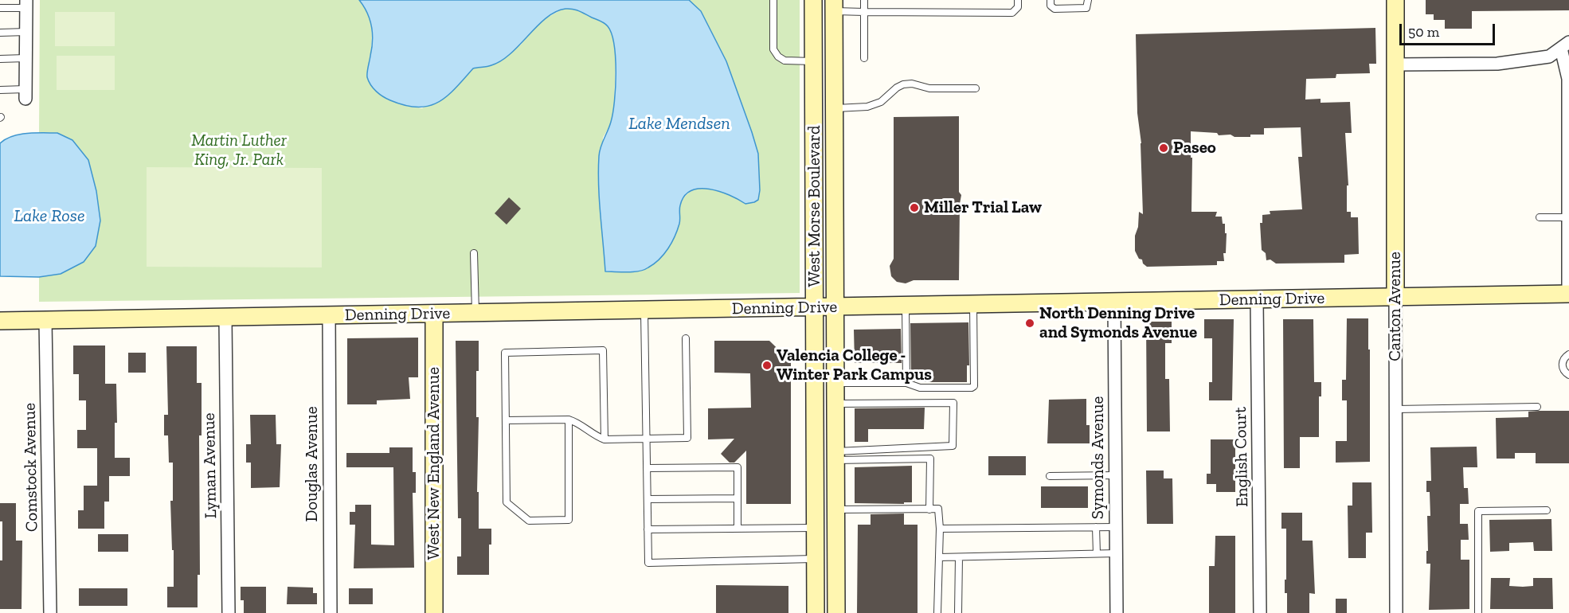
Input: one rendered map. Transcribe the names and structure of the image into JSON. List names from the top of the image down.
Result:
{
  "streets": {
    "street": [
      "West Morse Boulevard",
      "Denning Drive",
      "Canton Avenue",
      "English Court",
      "Symonds Avenue",
      "West New England Avenue",
      "Douglas Avenue",
      "Lyman Avenue",
      "Comstock Avenue"
    ]
  },
  "crossings": [
    ["West Morse Boulevard", "Denning Drive"],
    ["Denning Drive", "Canton Avenue"],
    ["Denning Drive", "English Court"],
    ["Denning Drive", "Symonds Avenue"],
    ["Denning Drive", "West New England Avenue"],
    ["Denning Drive", "Douglas Avenue"],
    ["Denning Drive", "Lyman Avenue"],
    ["Denning Drive", "Comstock Avenue"]
  ],
  "water": ["Lake Mendsen", "Lake Rose"],
  "parks": ["Martin Luther King, Jr. Park"],
  "places": [
    "Paseo",
    "Miller Trial Law",
    "North Denning Drive and Symonds Avenue",
    "Valencia College - Winter Park Campus"
  ],
  "scale_bar": "50 m"
}
